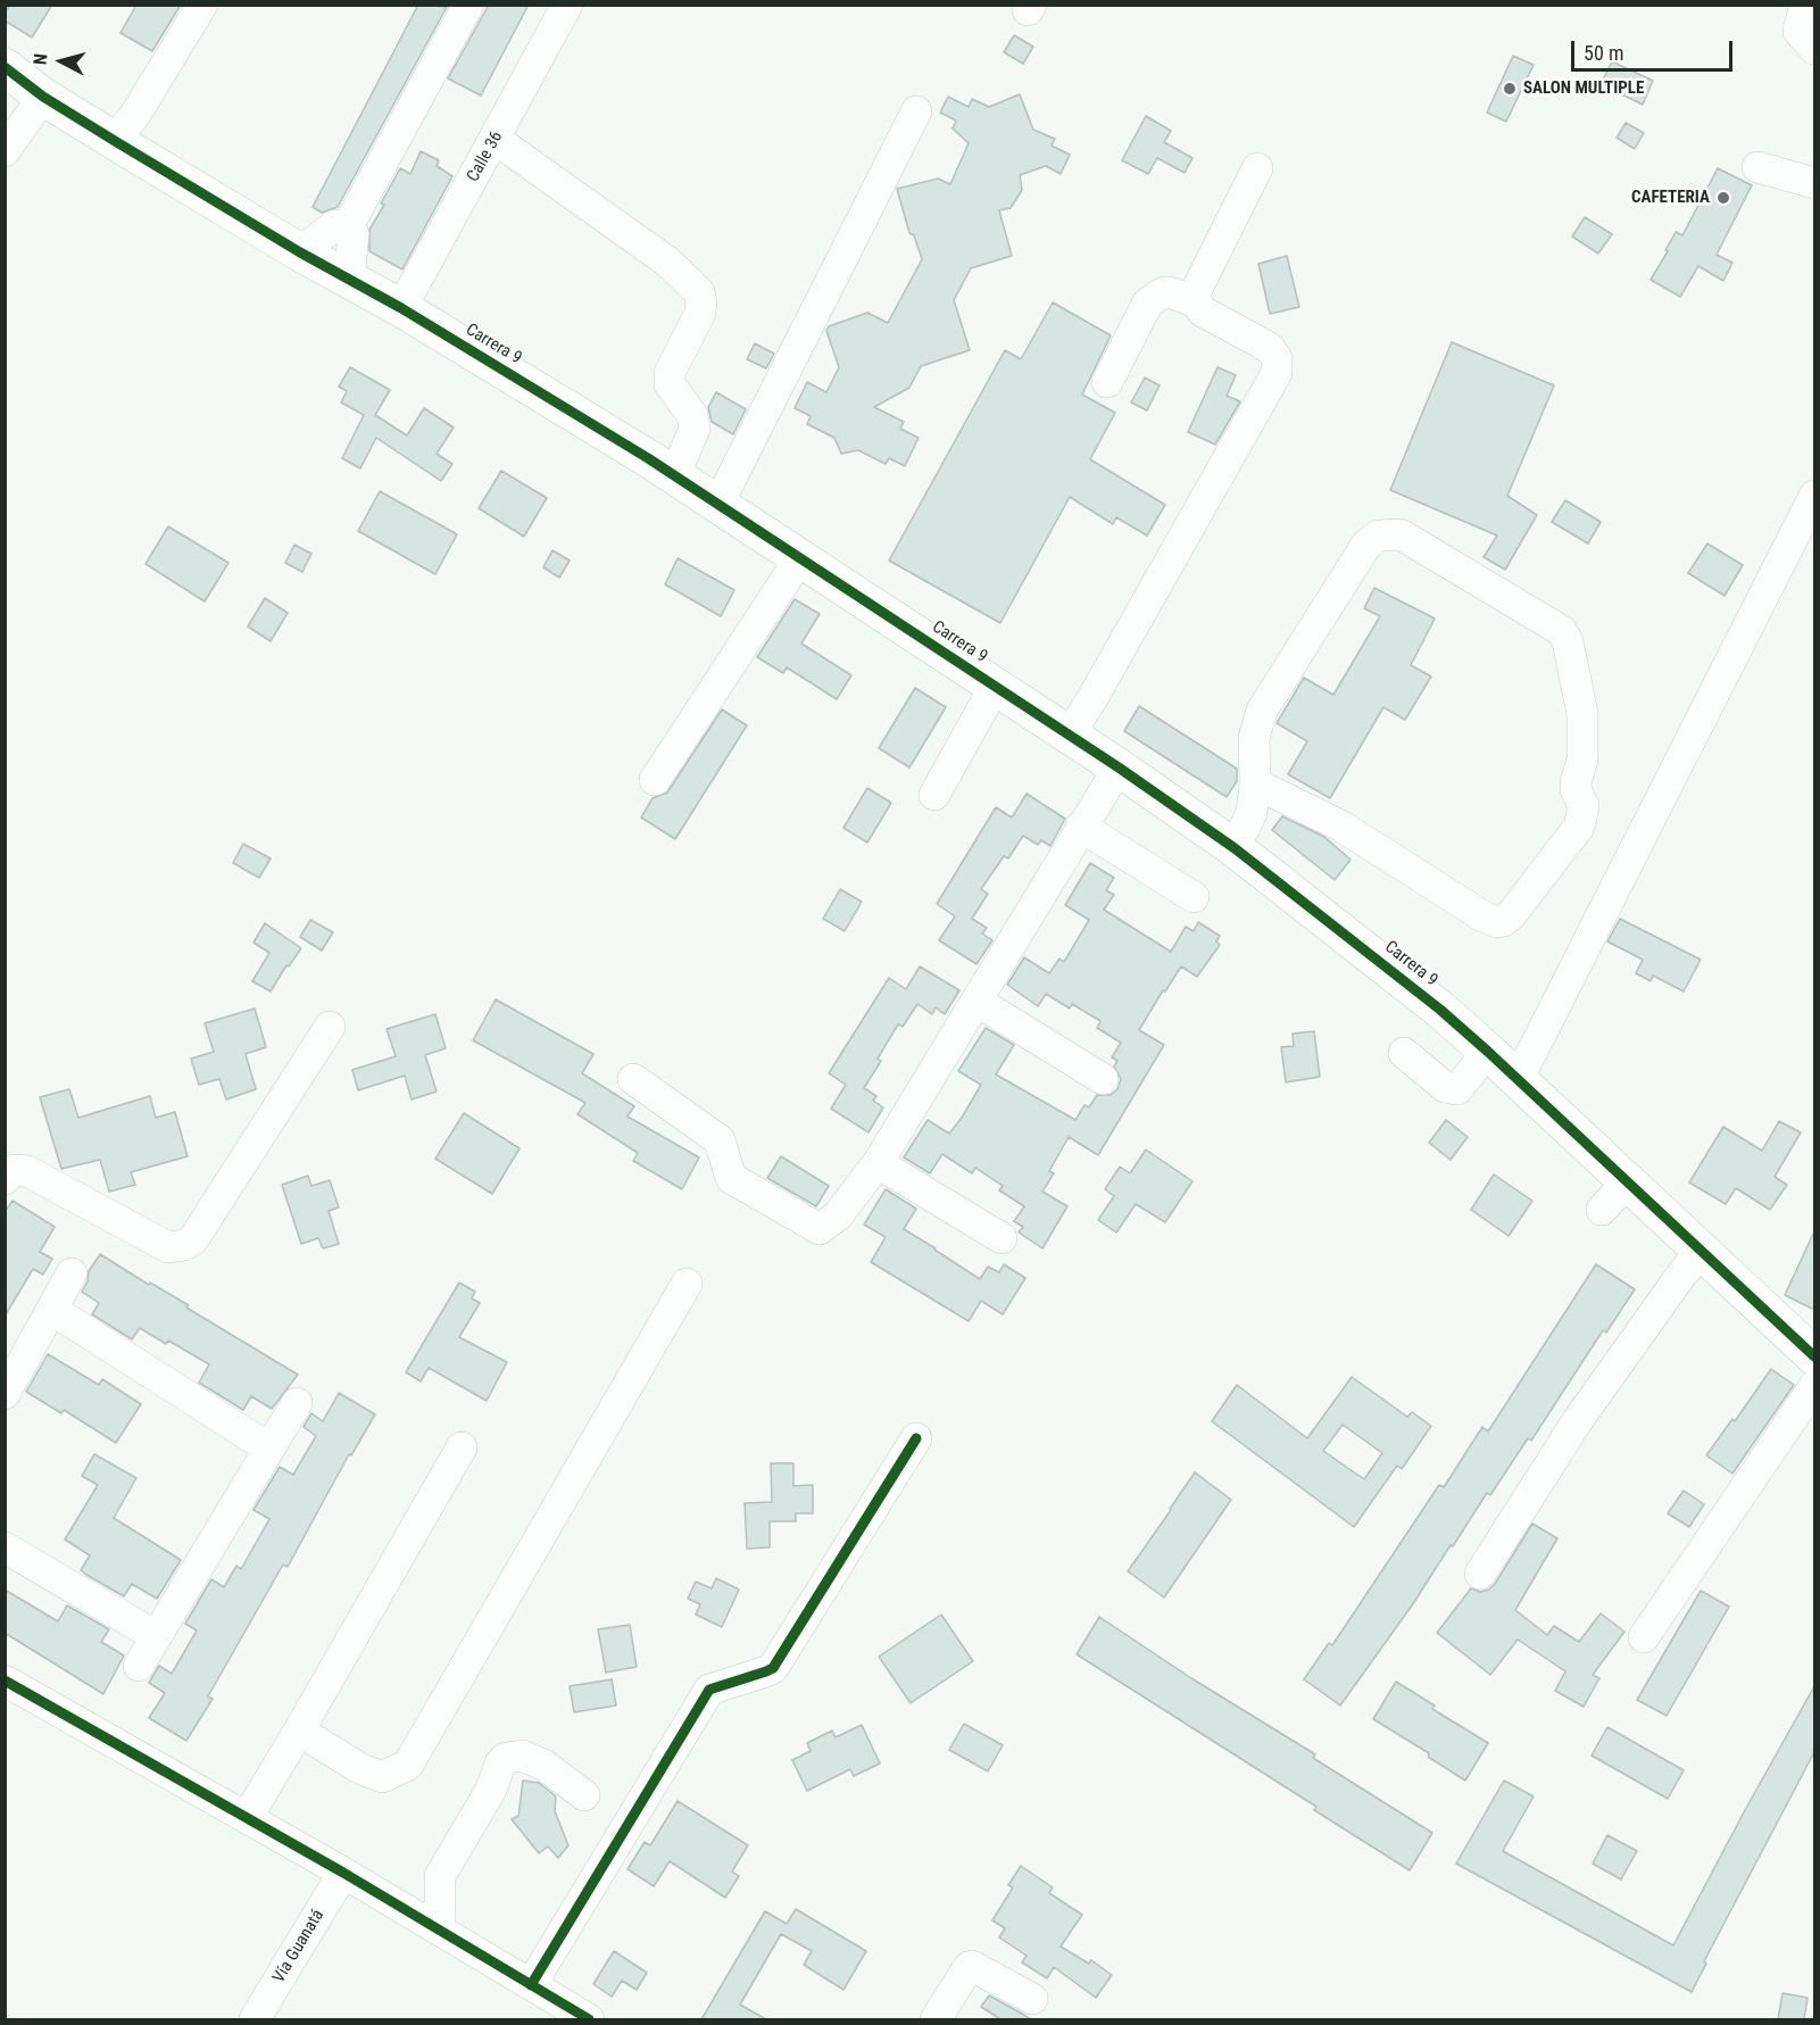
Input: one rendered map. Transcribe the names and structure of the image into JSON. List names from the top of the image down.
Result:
{
  "streets": {
    "main road": ["Carrera 9"],
    "street": ["Calle 36", "Vía Guanatá"]
  },
  "crossings": [
    ["Calle 36", "Carrera 9"]
  ],
  "places": ["SALON MULTIPLE", "CAFETERIA"],
  "scale_bar": "50 m",
  "north": "left"
}
